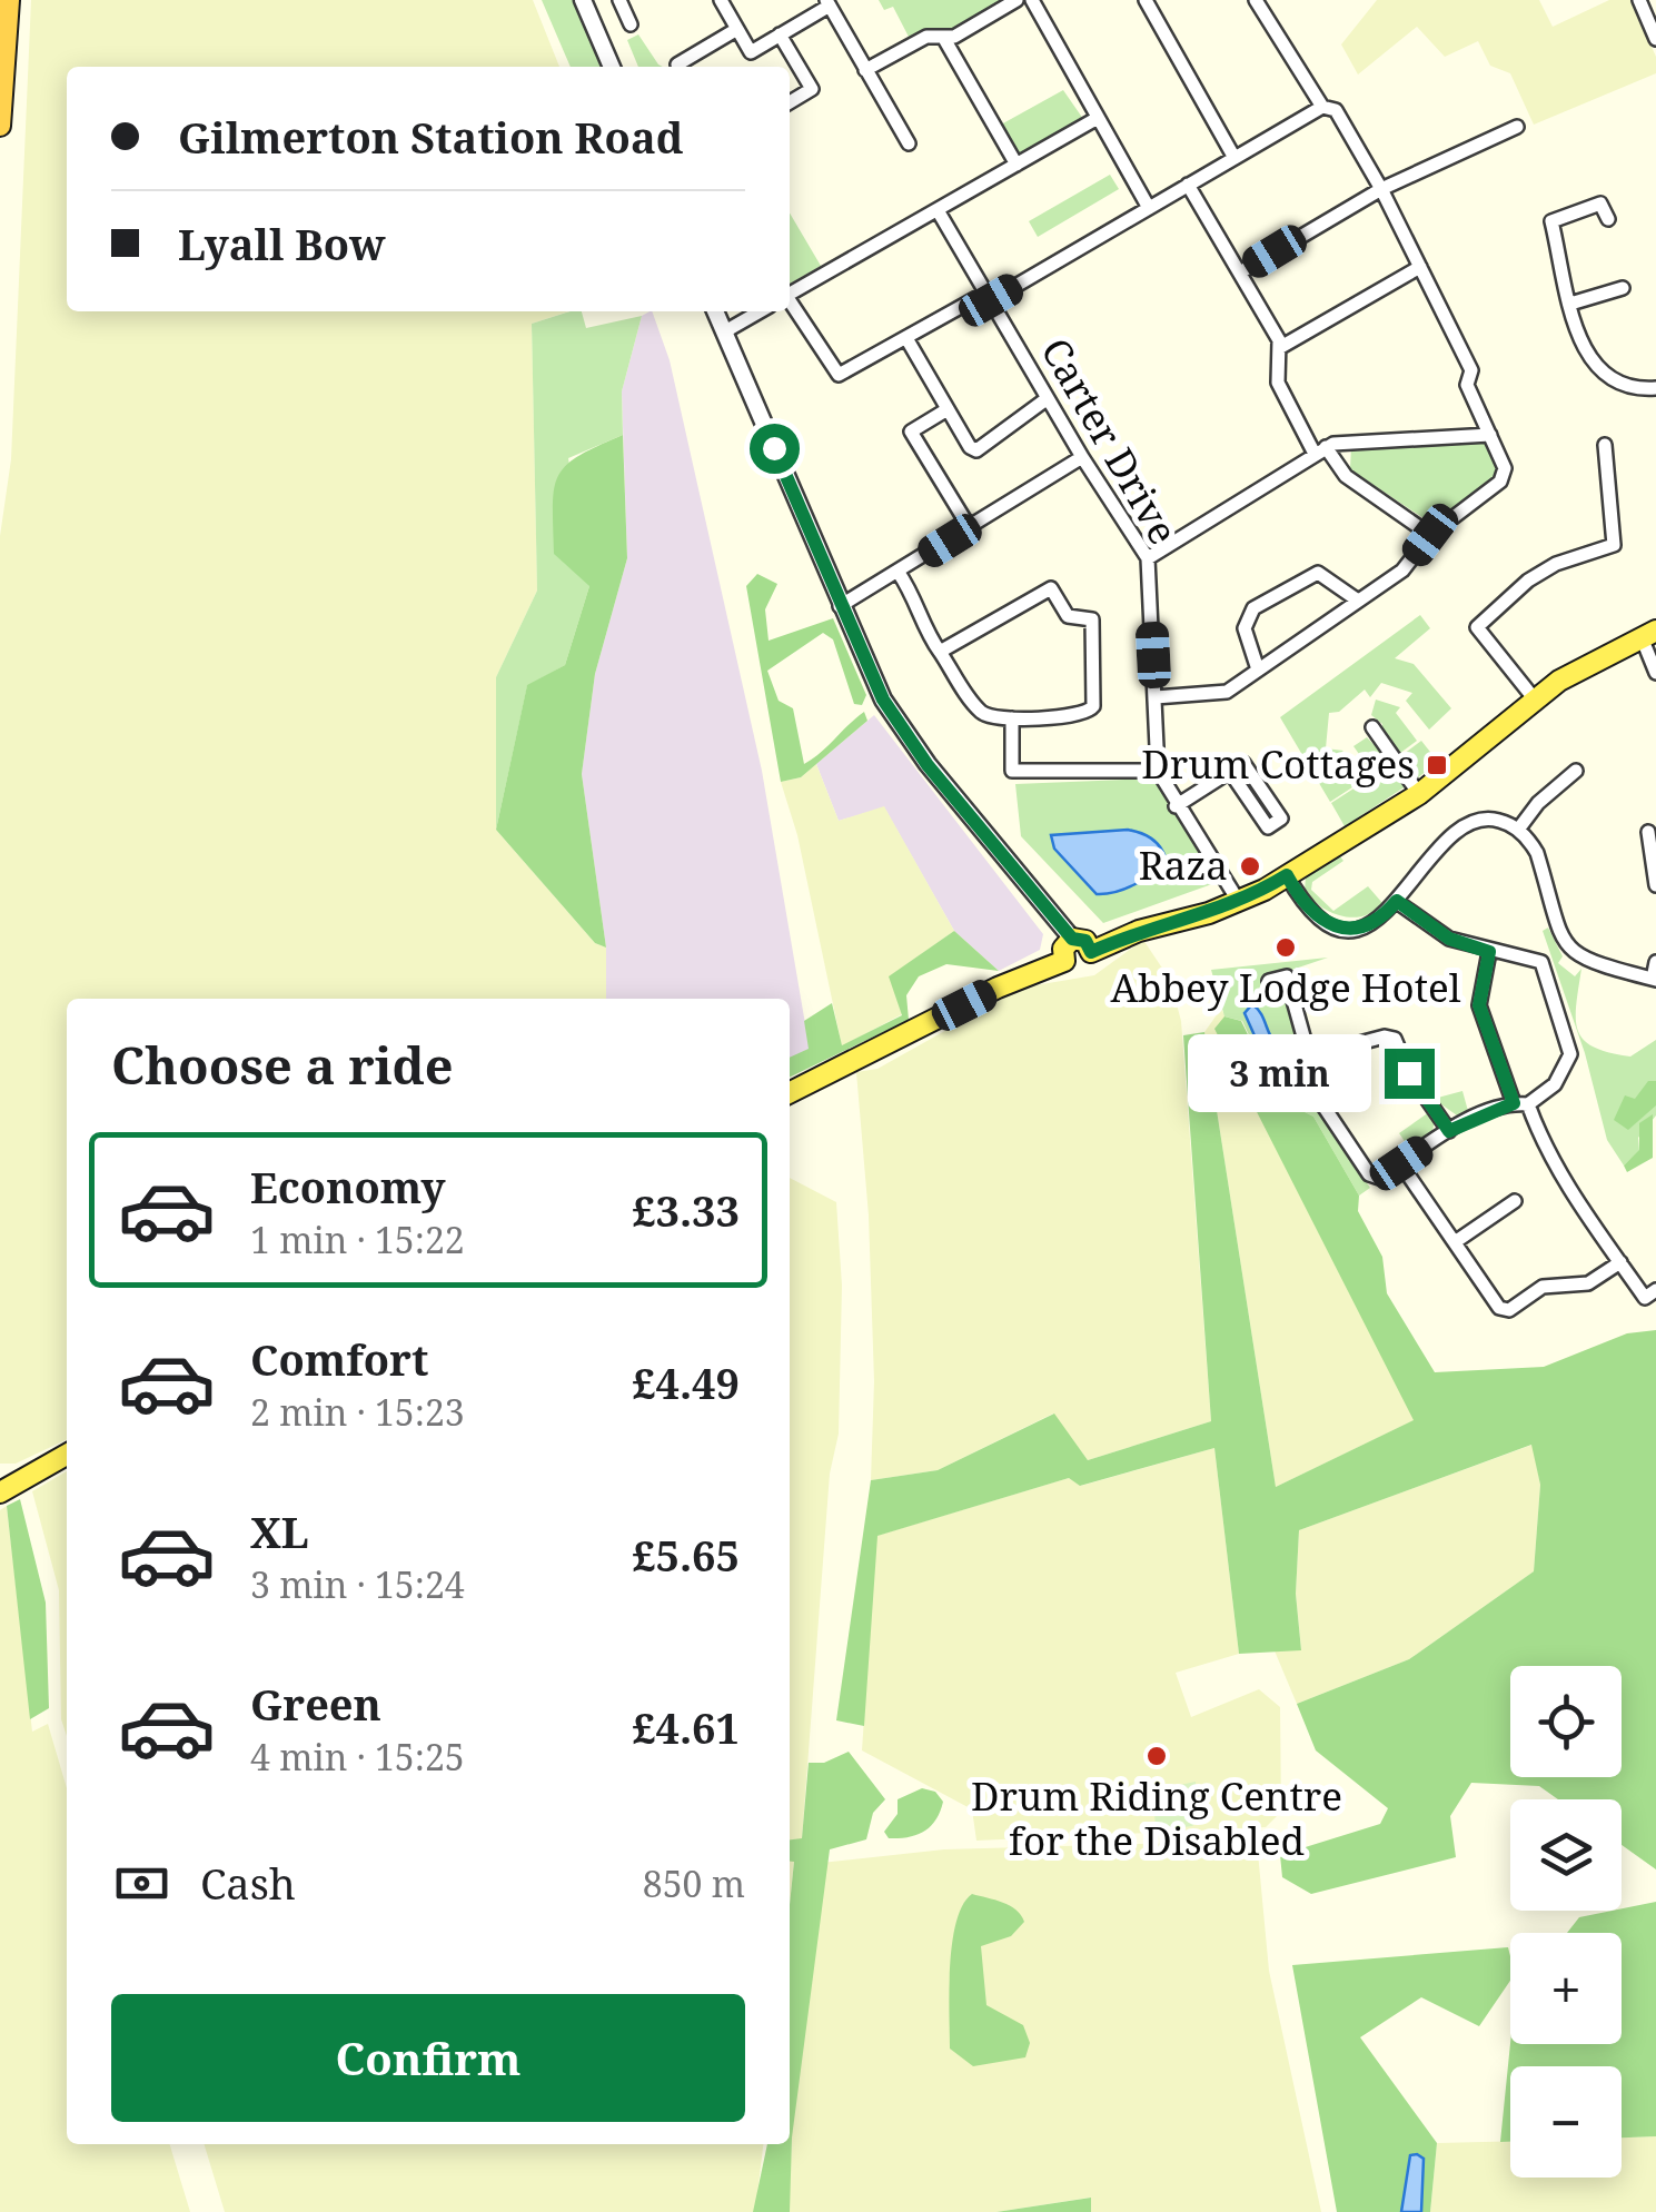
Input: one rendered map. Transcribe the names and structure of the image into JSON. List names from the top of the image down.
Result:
{
  "streets": {
    "street": ["Carter Drive"]
  },
  "places": {
    "transit": ["Drum Cottages"],
    "other": ["Raza", "Abbey Lodge Hotel", "Drum Riding Centre for the Disabled"]
  },
  "page": {
    "banner": ["Gilmerton Station Road", "Lyall Bow"],
    "heading": "Choose a ride",
    "bubble": "3 min",
    "list": [
      {
        "name": "Economy",
        "note": "1 min · 15:22",
        "value": "£3.33"
      },
      {
        "name": "Comfort",
        "note": "2 min · 15:23",
        "value": "£4.49"
      },
      {
        "name": "XL",
        "note": "3 min · 15:24",
        "value": "£5.65"
      },
      {
        "name": "Green",
        "note": "4 min · 15:25",
        "value": "£4.61"
      }
    ],
    "map_buttons": ["+", "−"],
    "pay": ["Cash", "850 m"],
    "buttons": "Confirm"
  }
}
